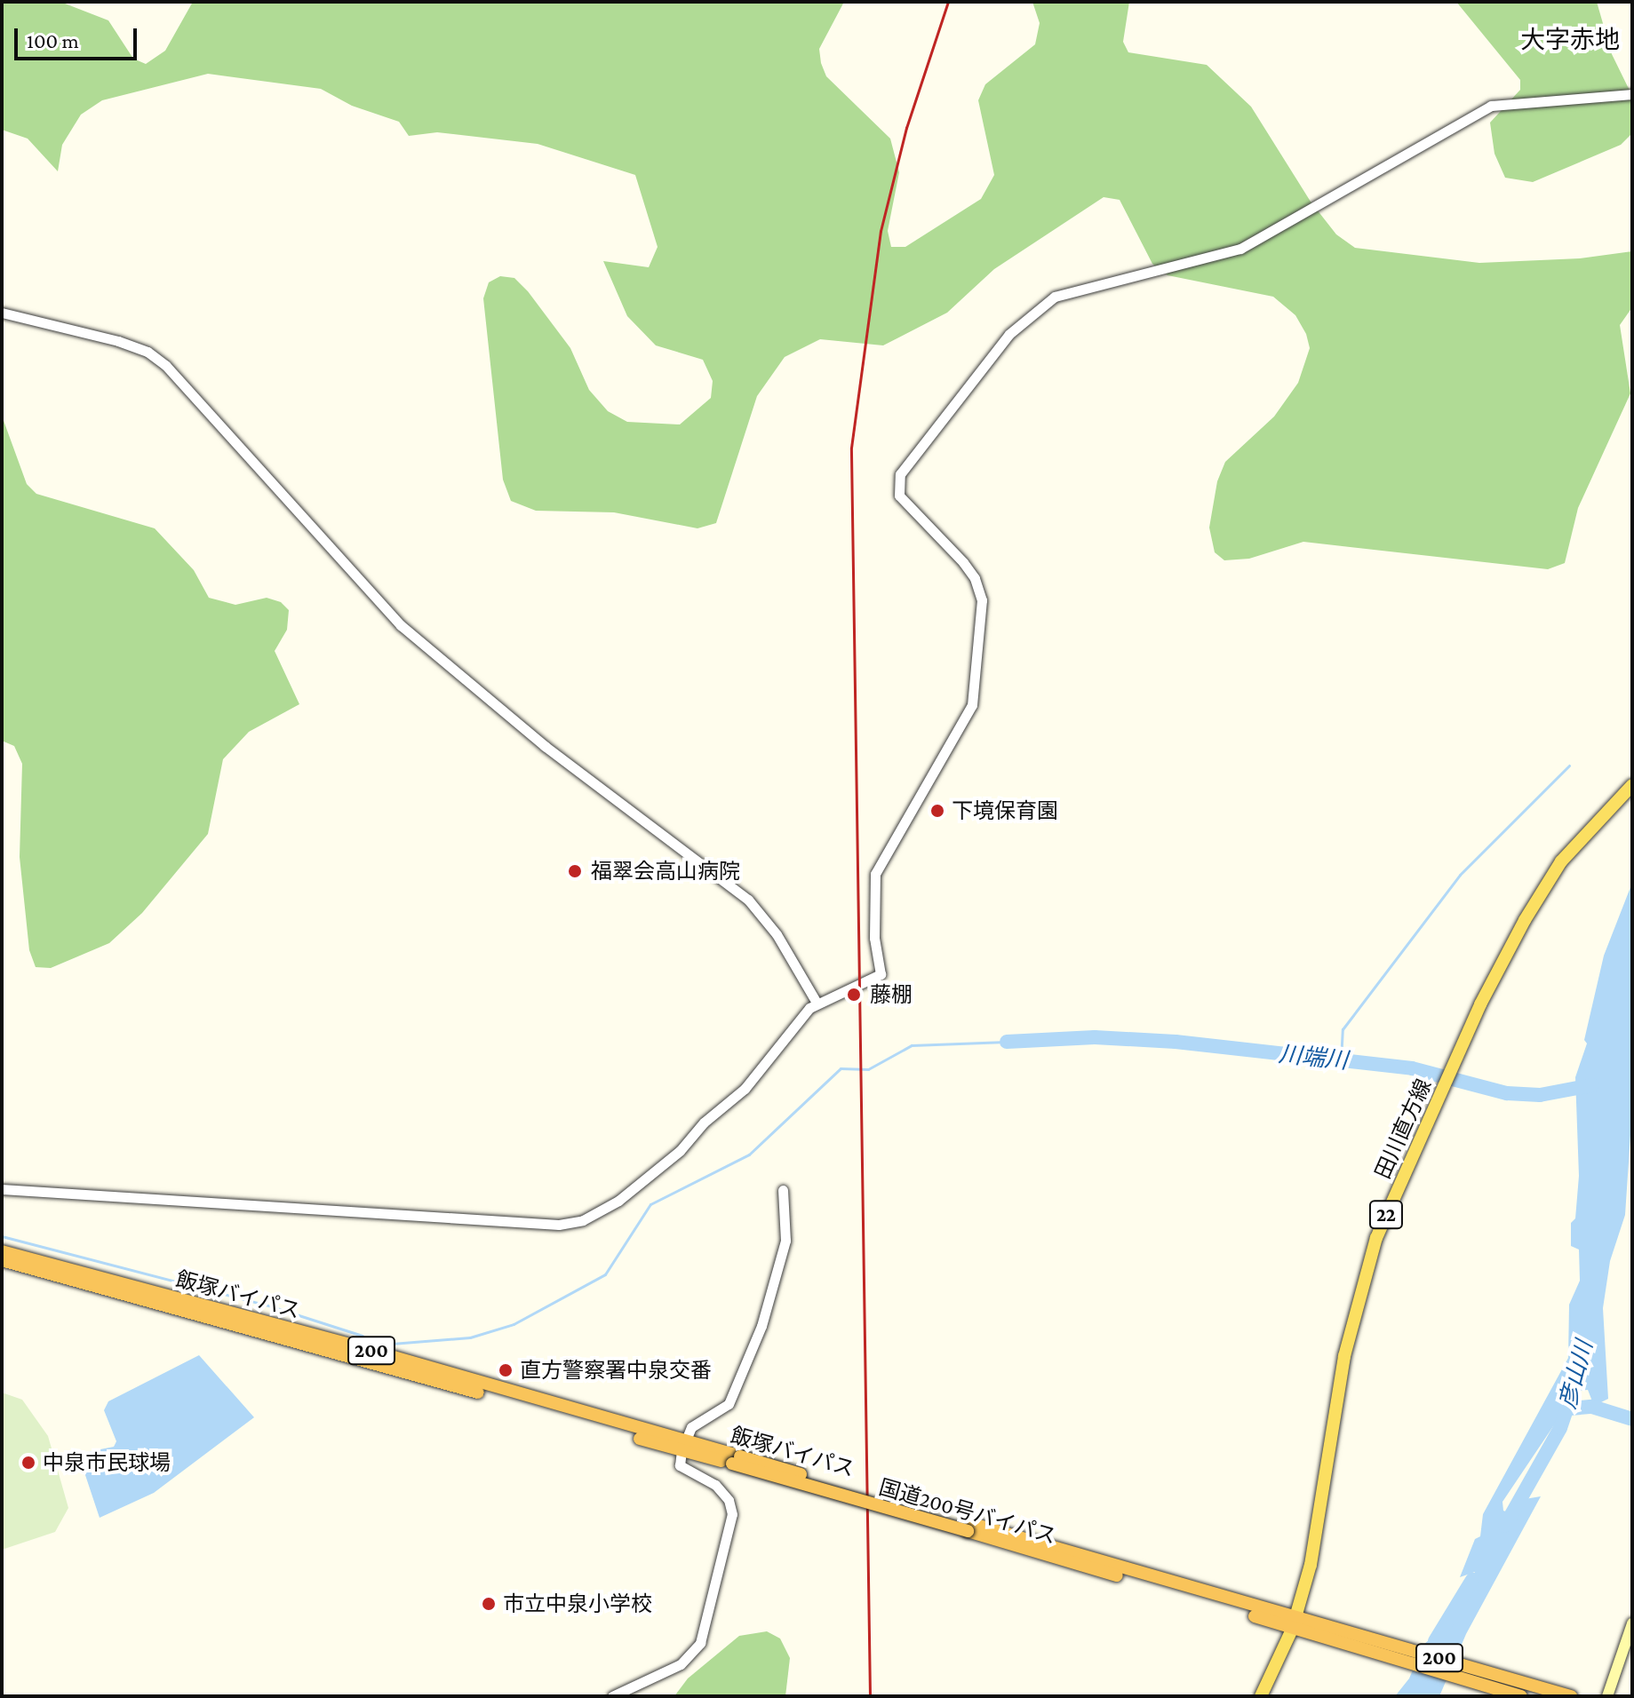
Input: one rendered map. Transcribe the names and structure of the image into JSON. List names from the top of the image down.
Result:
{
  "streets": {
    "highway": ["飯塚バイパス", "200", "国道200号バイパス"],
    "main road": ["田川直方線", "22"]
  },
  "crossings": [
    ["田川直方線", "200"],
    ["田川直方線", "国道200号バイパス"],
    ["飯塚バイパス", "国道200号バイパス"],
    ["200", "国道200号バイパス"]
  ],
  "districts": ["大字赤地"],
  "water": ["川端川", "彦山川"],
  "places": [
    "下境保育園",
    "福翠会高山病院",
    "藤棚",
    "直方警察署中泉交番",
    "中泉市民球場",
    "市立中泉小学校"
  ],
  "scale_bar": "100 m"
}
